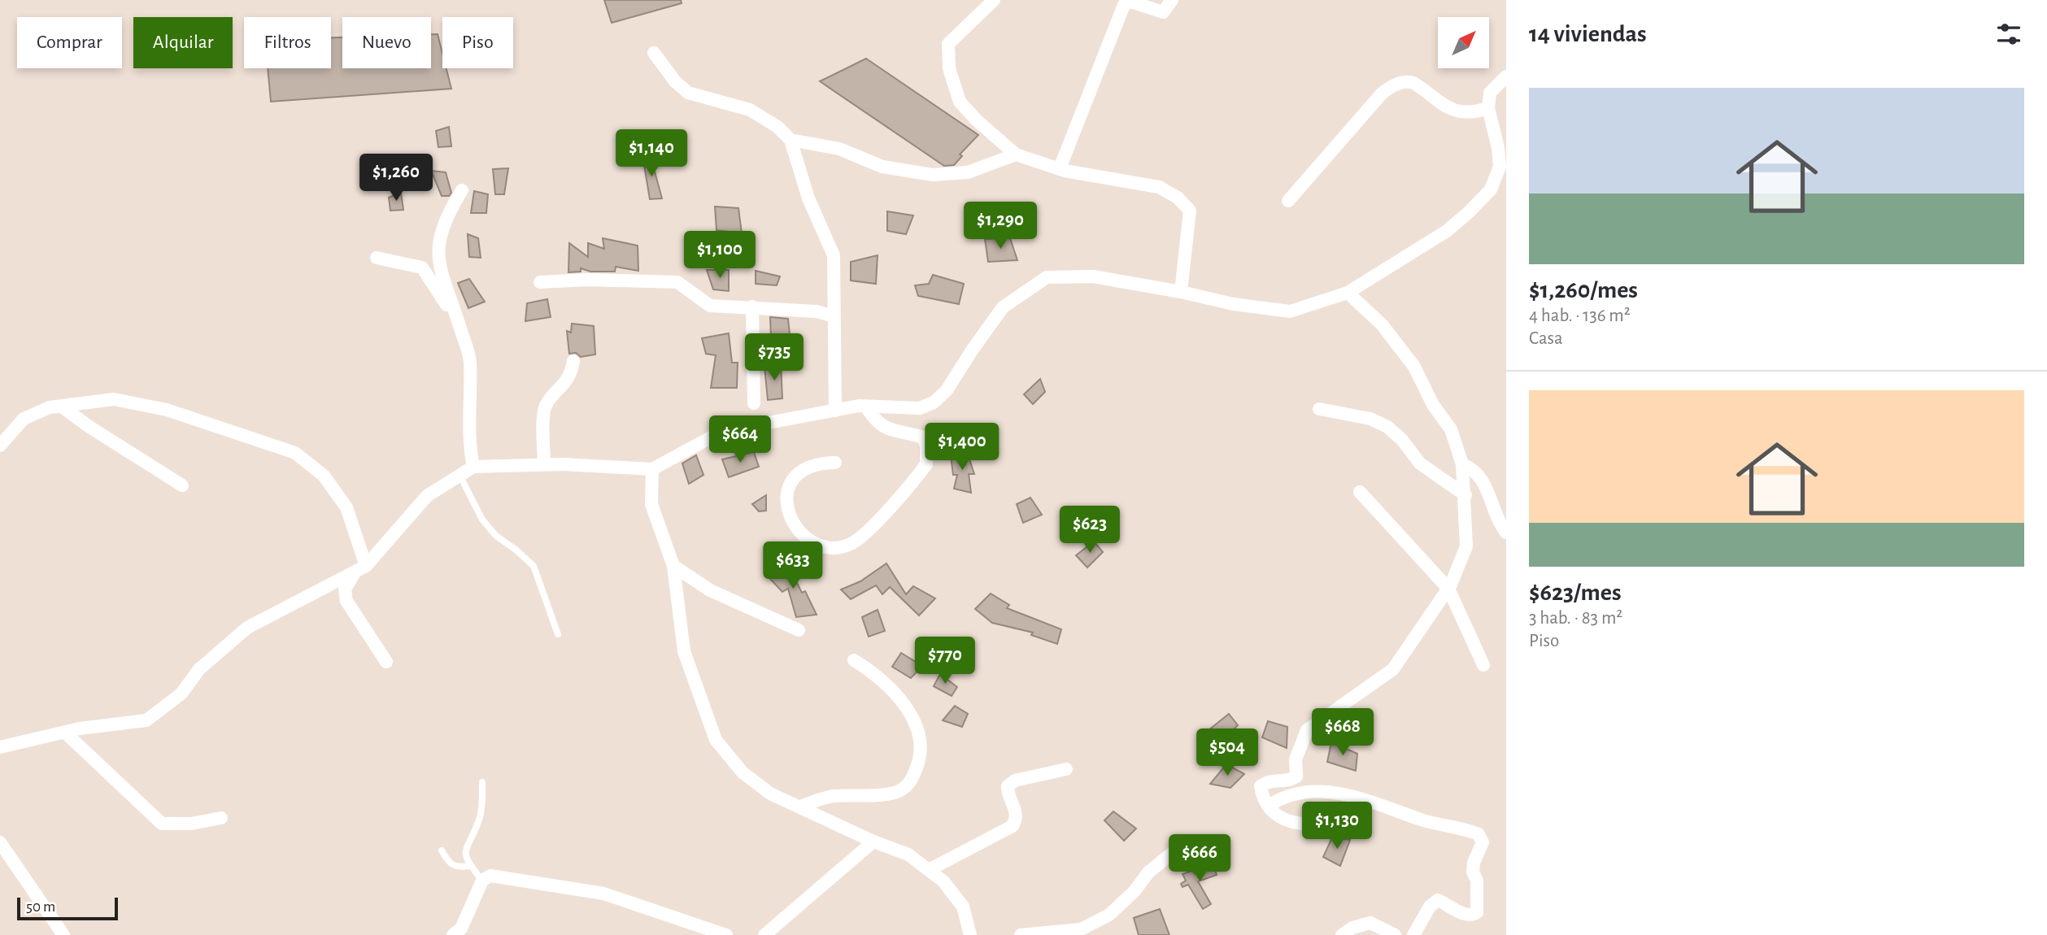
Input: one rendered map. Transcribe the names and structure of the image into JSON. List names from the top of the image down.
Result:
{
  "scale_bar": "50 m",
  "north": "top right",
  "page": {
    "heading": "14 viviendas",
    "chip": [
      "Comprar",
      "Alquilar",
      "Filtros",
      "Nuevo",
      "Piso"
    ],
    "list": [
      {
        "name": "$1,260/mes",
        "note": "4 hab. · 136 m² · Casa"
      },
      {
        "name": "$623/mes",
        "note": "3 hab. · 83 m² · Piso"
      }
    ],
    "price": [
      "$1,140",
      "$1,260",
      "$1,290",
      "$1,100",
      "$735",
      "$664",
      "$1,400",
      "$623",
      "$633",
      "$770",
      "$668",
      "$504",
      "$1,130",
      "$666"
    ],
    "scale": "50 m"
  }
}
